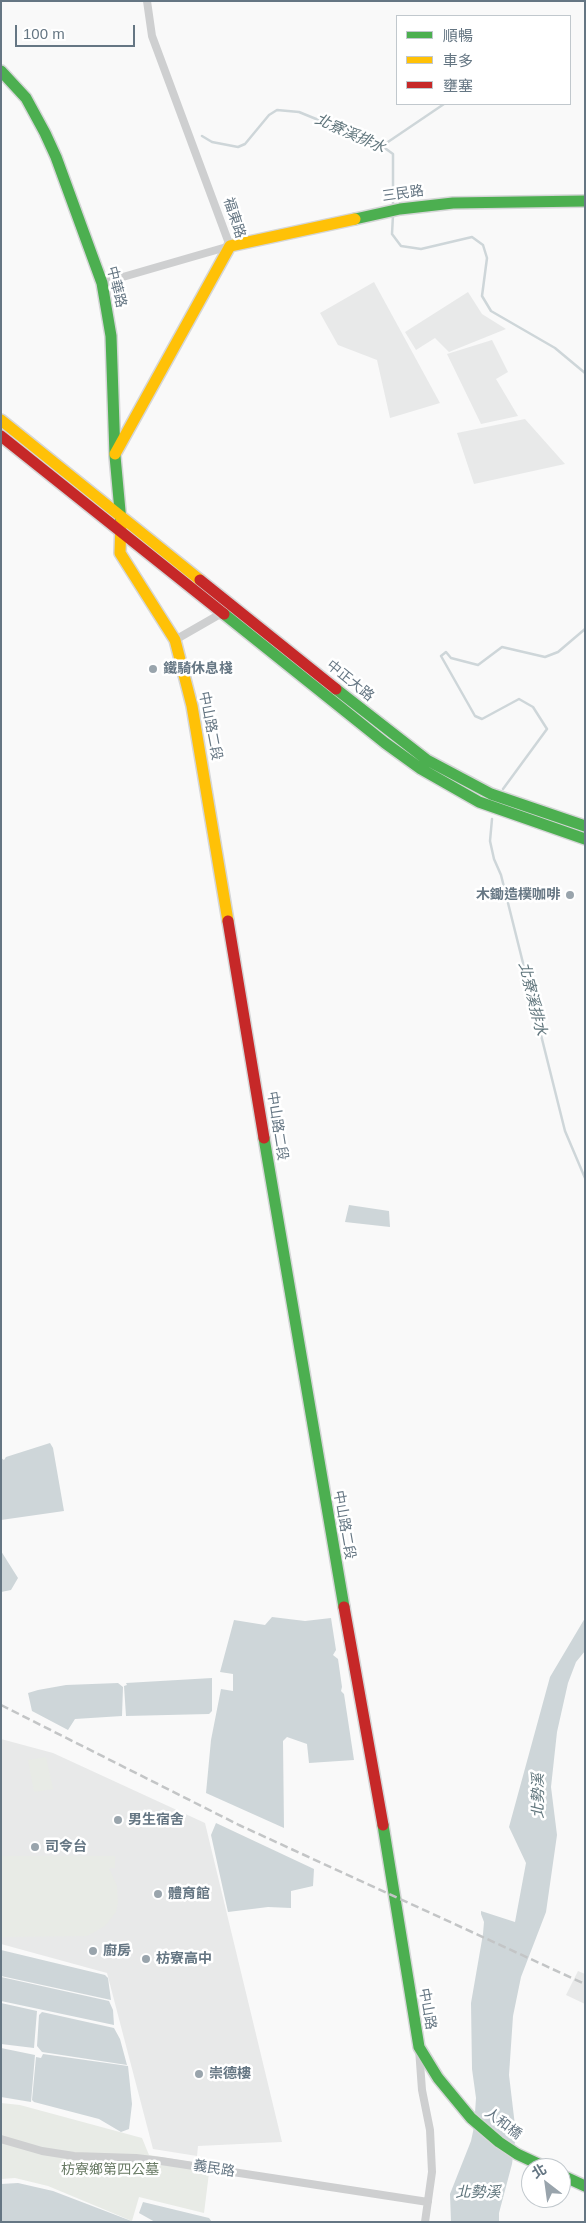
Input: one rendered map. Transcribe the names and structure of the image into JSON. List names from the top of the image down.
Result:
{
  "streets": {
    "street": [
      "三民路",
      "福東路",
      "中華路",
      "中正大路",
      "中山路二段",
      "中山路",
      "人和橋",
      "義民路"
    ]
  },
  "crossings": [
    ["三民路", "福東路"],
    ["福東路", "中華路"],
    ["中華路", "中正大路"],
    ["中華路", "中山路二段"],
    ["中正大路", "中山路二段"],
    ["中山路二段", "中山路"],
    ["中山路", "人和橋"]
  ],
  "water": ["北寮溪排水", "北勢溪"],
  "parks": ["枋寮鄉第四公墓"],
  "places": [
    "鐵騎休息棧",
    "木鋤造樸咖啡",
    "男生宿舍",
    "司令台",
    "體育館",
    "廚房",
    "枋寮高中",
    "崇德樓"
  ],
  "legend": ["順暢", "車多", "壅塞"],
  "scale_bar": "100 m",
  "north": "top left"
}
